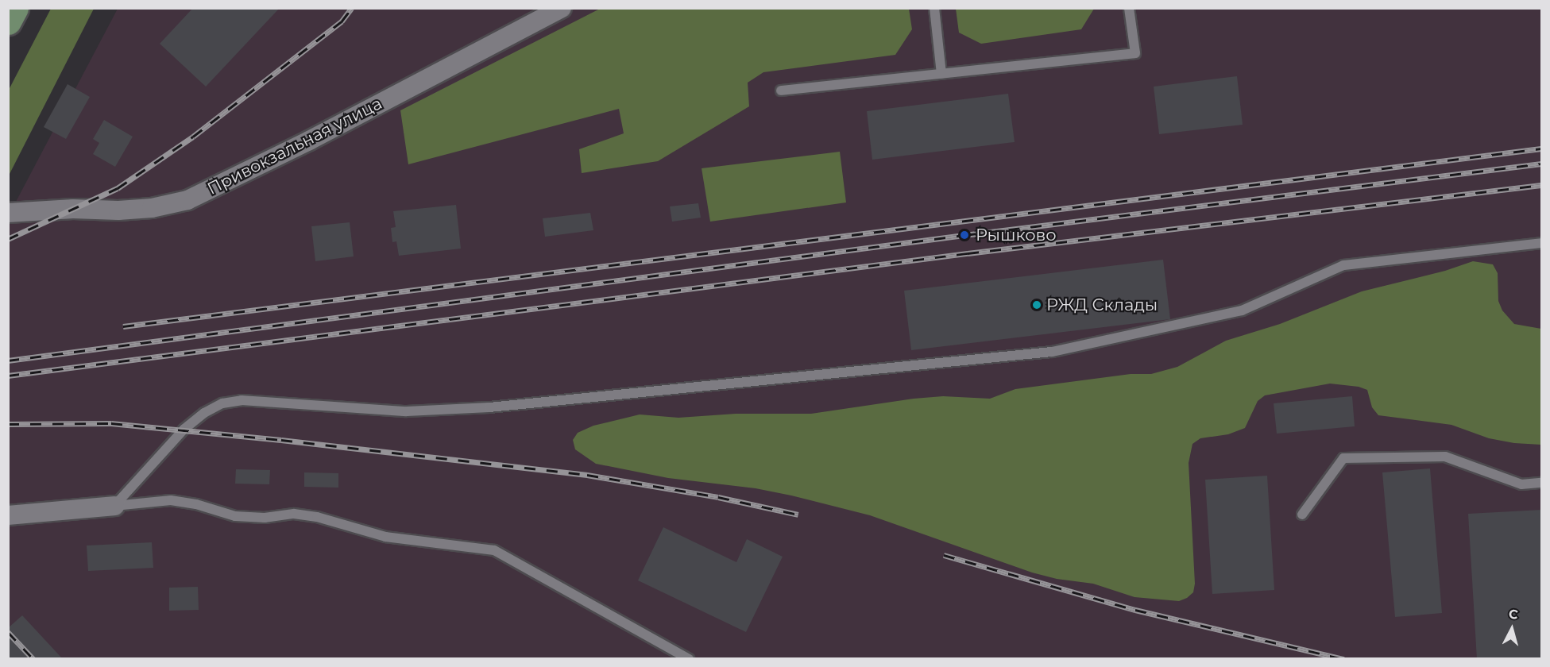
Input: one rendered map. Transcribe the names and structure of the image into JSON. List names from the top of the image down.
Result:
{
  "streets": {
    "street": ["Привокзальная улица"]
  },
  "places": ["Рышково", "РЖД Склады"],
  "north": "top"
}
